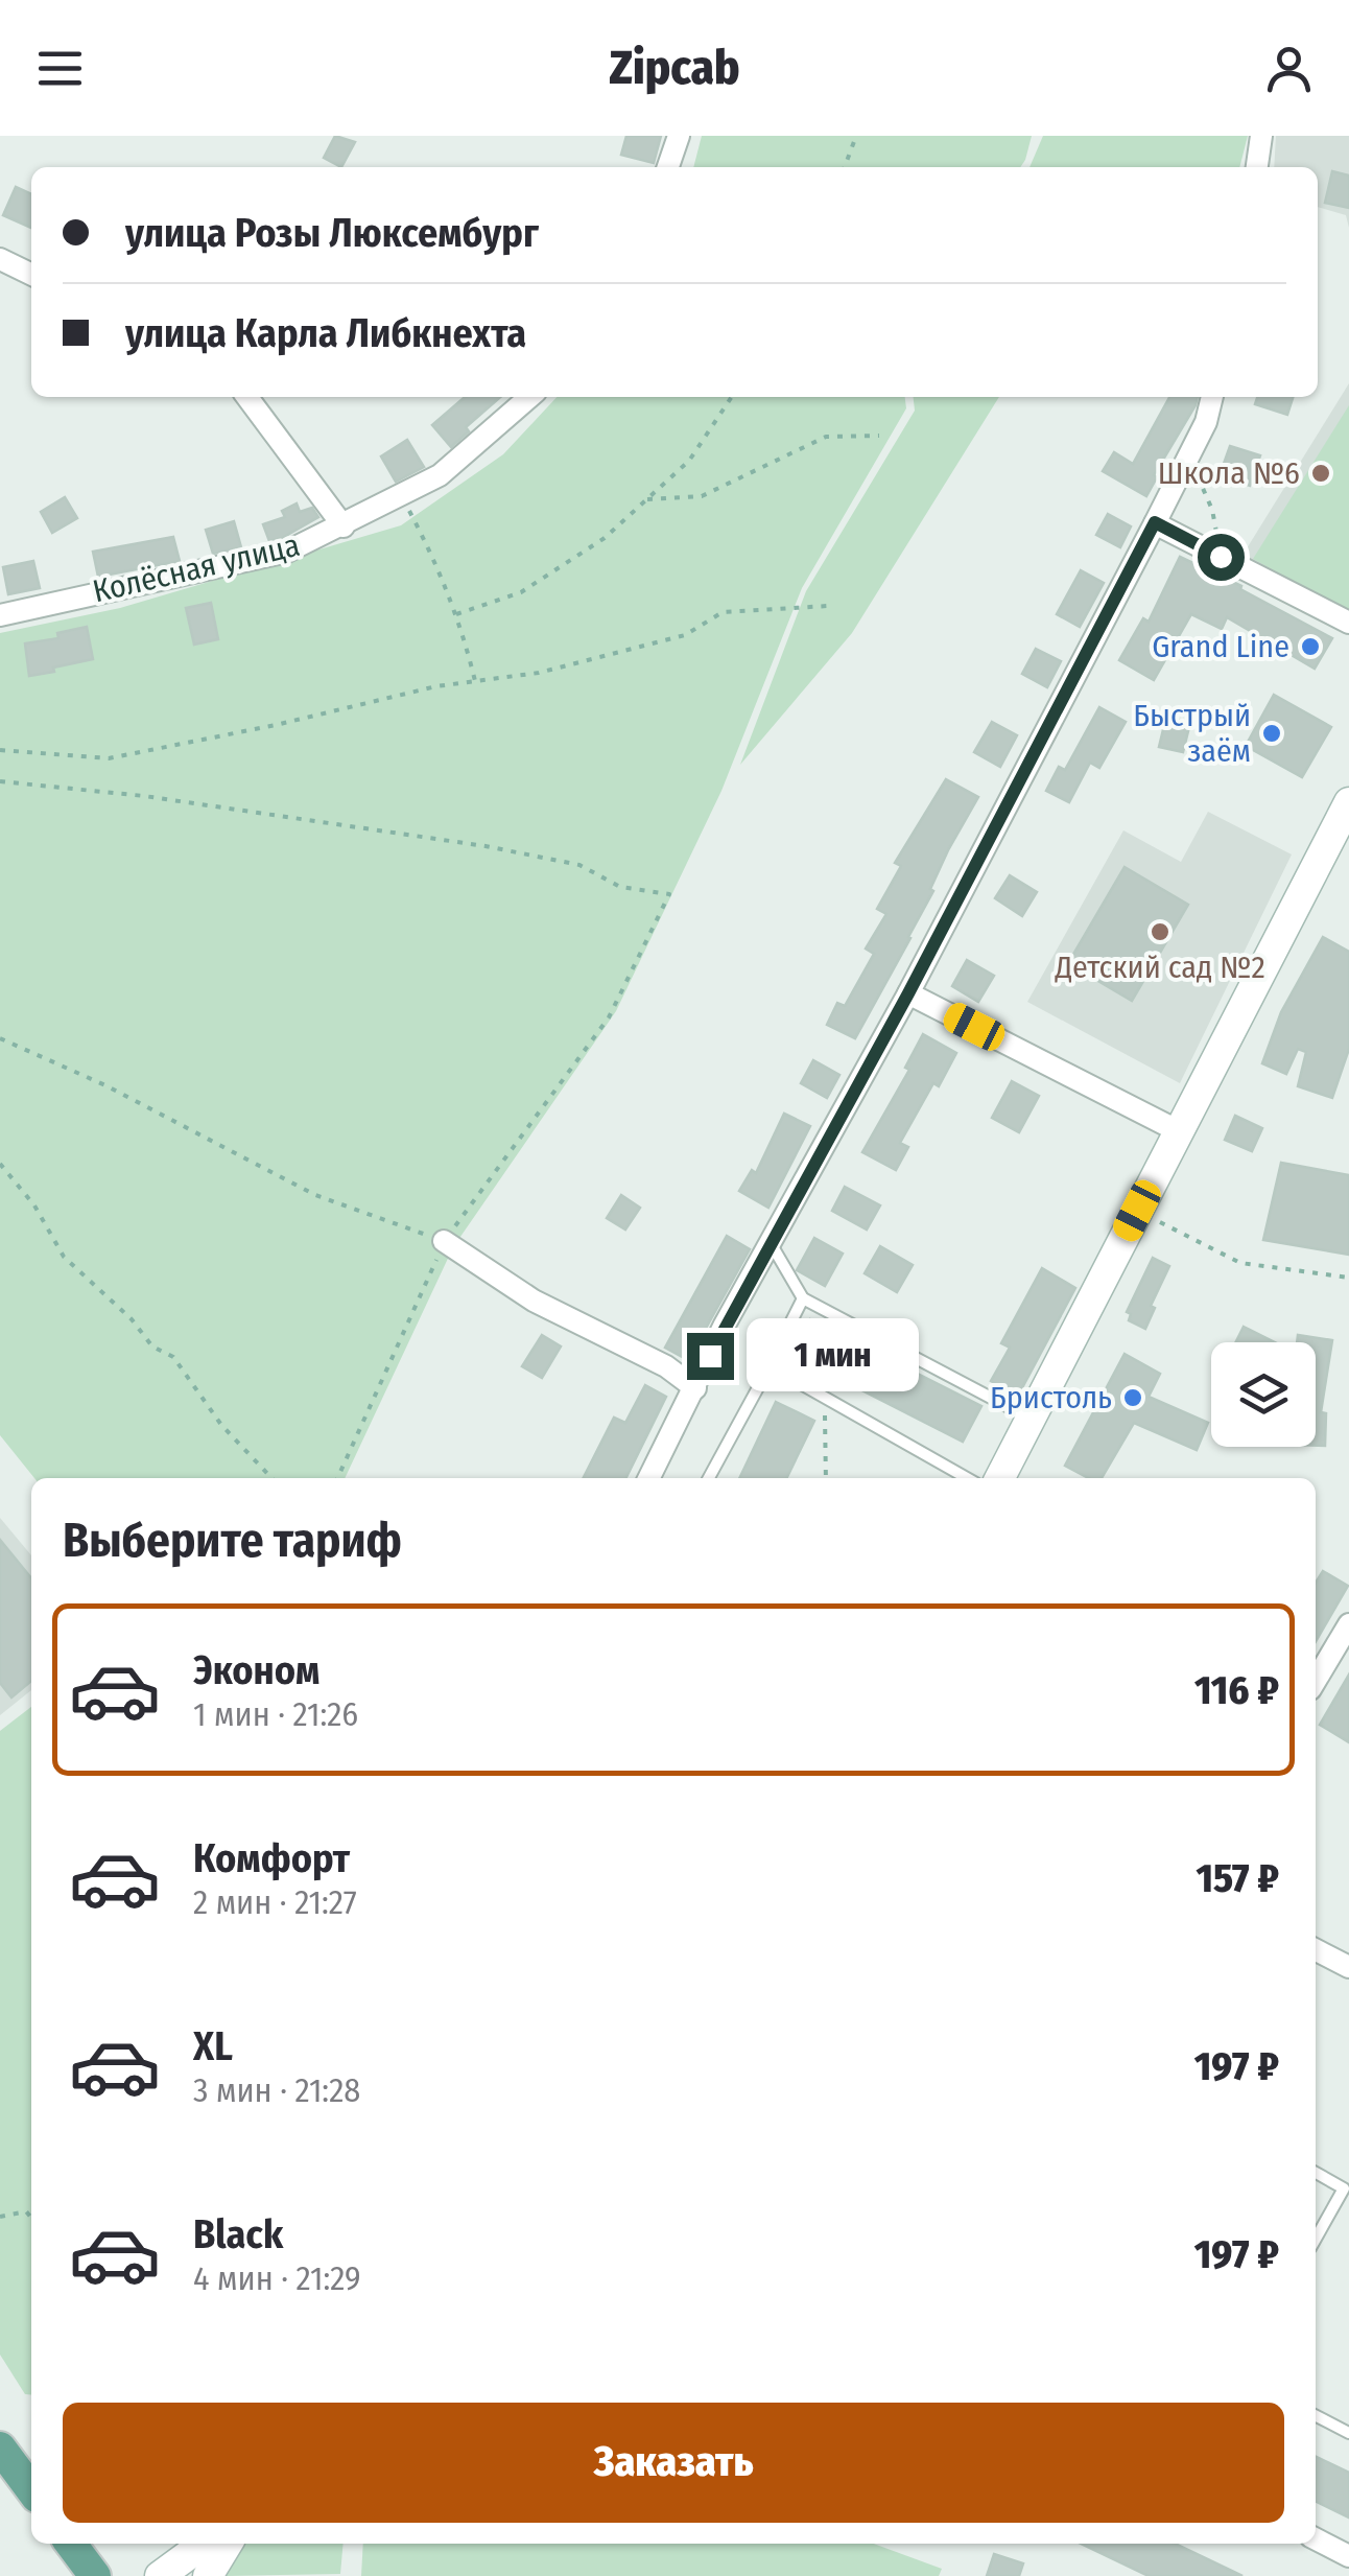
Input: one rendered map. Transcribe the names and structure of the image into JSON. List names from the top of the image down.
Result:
{
  "streets": {
    "street": ["Колёсная улица"]
  },
  "places": [
    "Школа №6",
    "Grand Line",
    "Быстрый заём",
    "Детский сад №2",
    "Бристоль"
  ],
  "page": {
    "header": "Zipcab",
    "banner": ["улица Розы Люксембург", "улица Карла Либкнехта"],
    "bubble": "1 мин",
    "heading": "Выберите тариф",
    "list": [
      {
        "name": "Эконом",
        "note": "1 мин · 21:26",
        "value": "116 ₽"
      },
      {
        "name": "Комфорт",
        "note": "2 мин · 21:27",
        "value": "157 ₽"
      },
      {
        "name": "XL",
        "note": "3 мин · 21:28",
        "value": "197 ₽"
      },
      {
        "name": "Black",
        "note": "4 мин · 21:29",
        "value": "197 ₽"
      }
    ],
    "buttons": "Заказать"
  }
}
